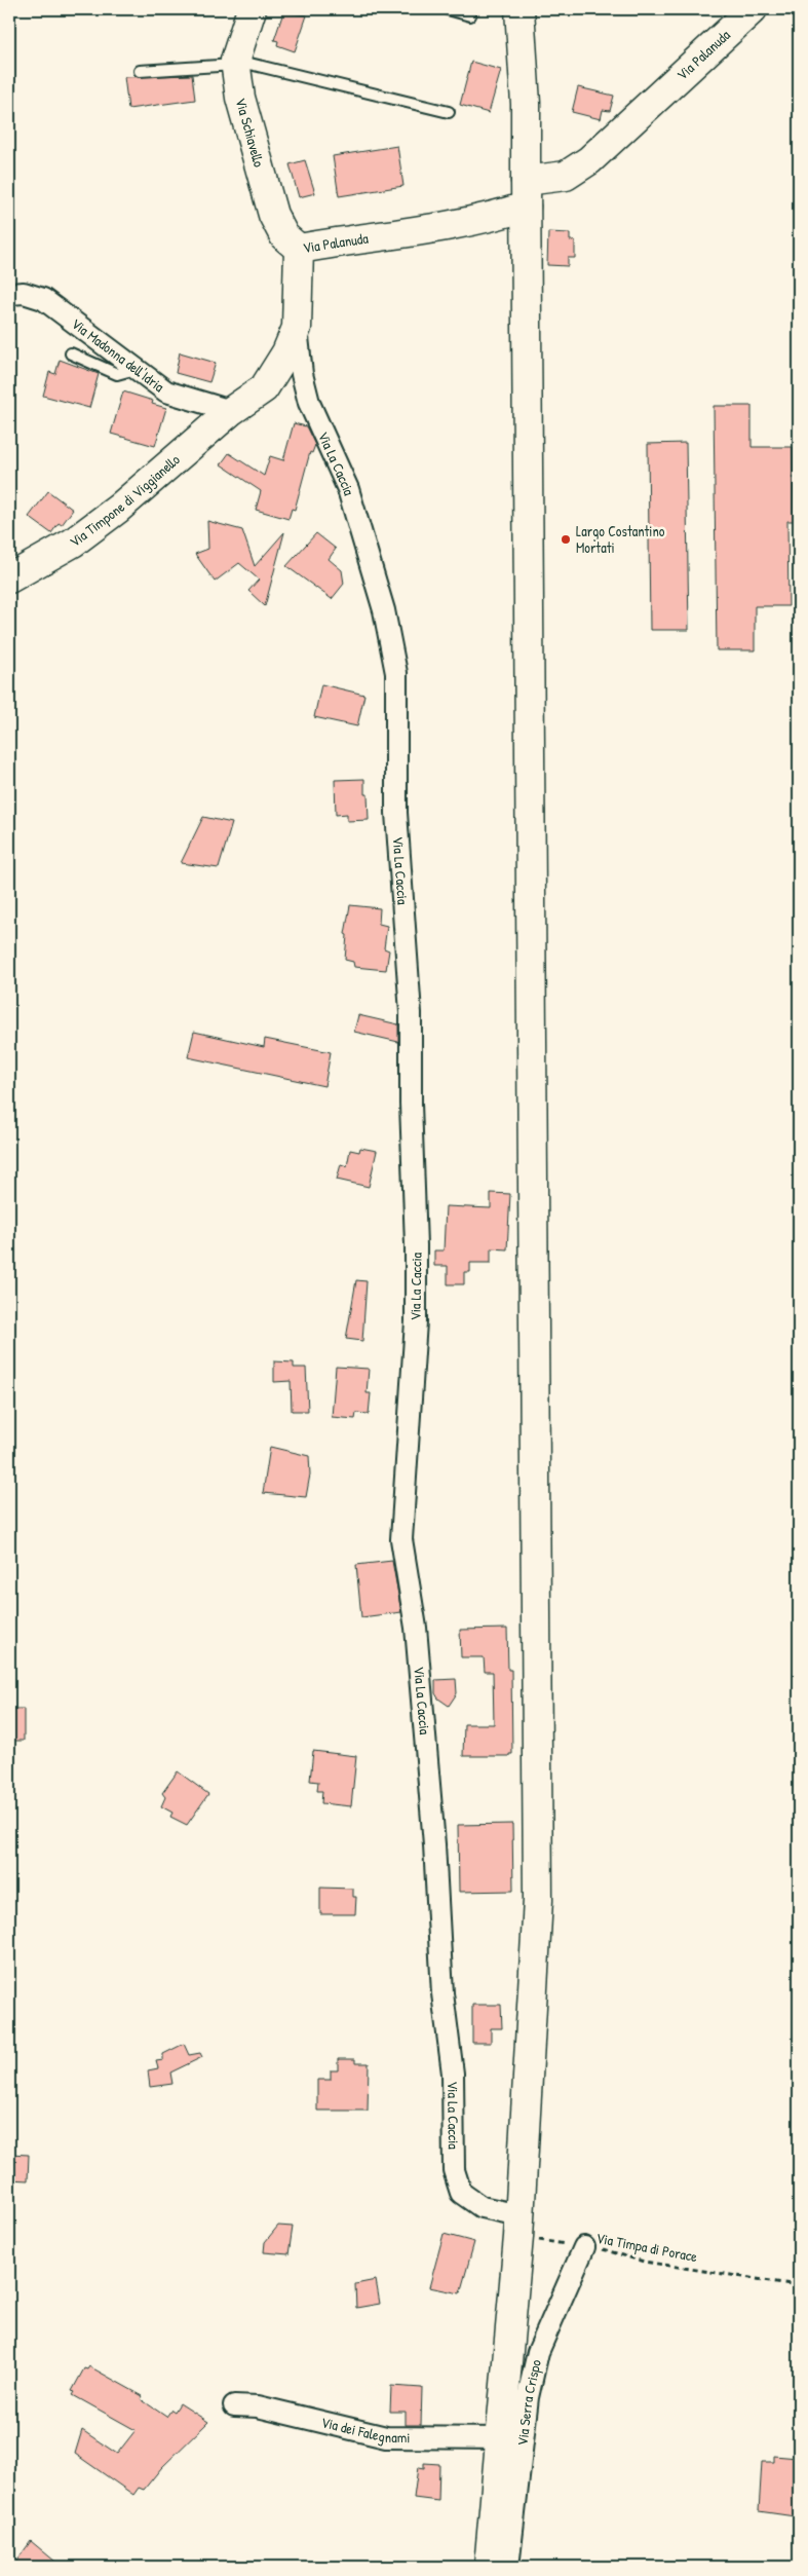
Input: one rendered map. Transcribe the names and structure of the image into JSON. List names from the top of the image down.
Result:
{
  "streets": {
    "street": [
      "Via Palanuda",
      "Via Schiavello",
      "Via Madonna dell'Idria",
      "Via La Caccia",
      "Via Timpone di Viggianello",
      "Via Serra Crispo",
      "Via dei Falegnami"
    ],
    "path": ["Via Timpa di Porace"]
  },
  "crossings": [
    ["Via Palanuda", "Via Schiavello"],
    ["Via Palanuda", "Via Madonna dell'Idria"],
    ["Via Palanuda", "Via La Caccia"],
    ["Via Palanuda", "Via Timpone di Viggianello"],
    ["Via Madonna dell'Idria", "Via Timpone di Viggianello"],
    ["Via La Caccia", "Via Timpa di Porace"],
    ["Via Timpa di Porace", "Via Serra Crispo"]
  ],
  "places": ["Largo Costantino Mortati"]
}
